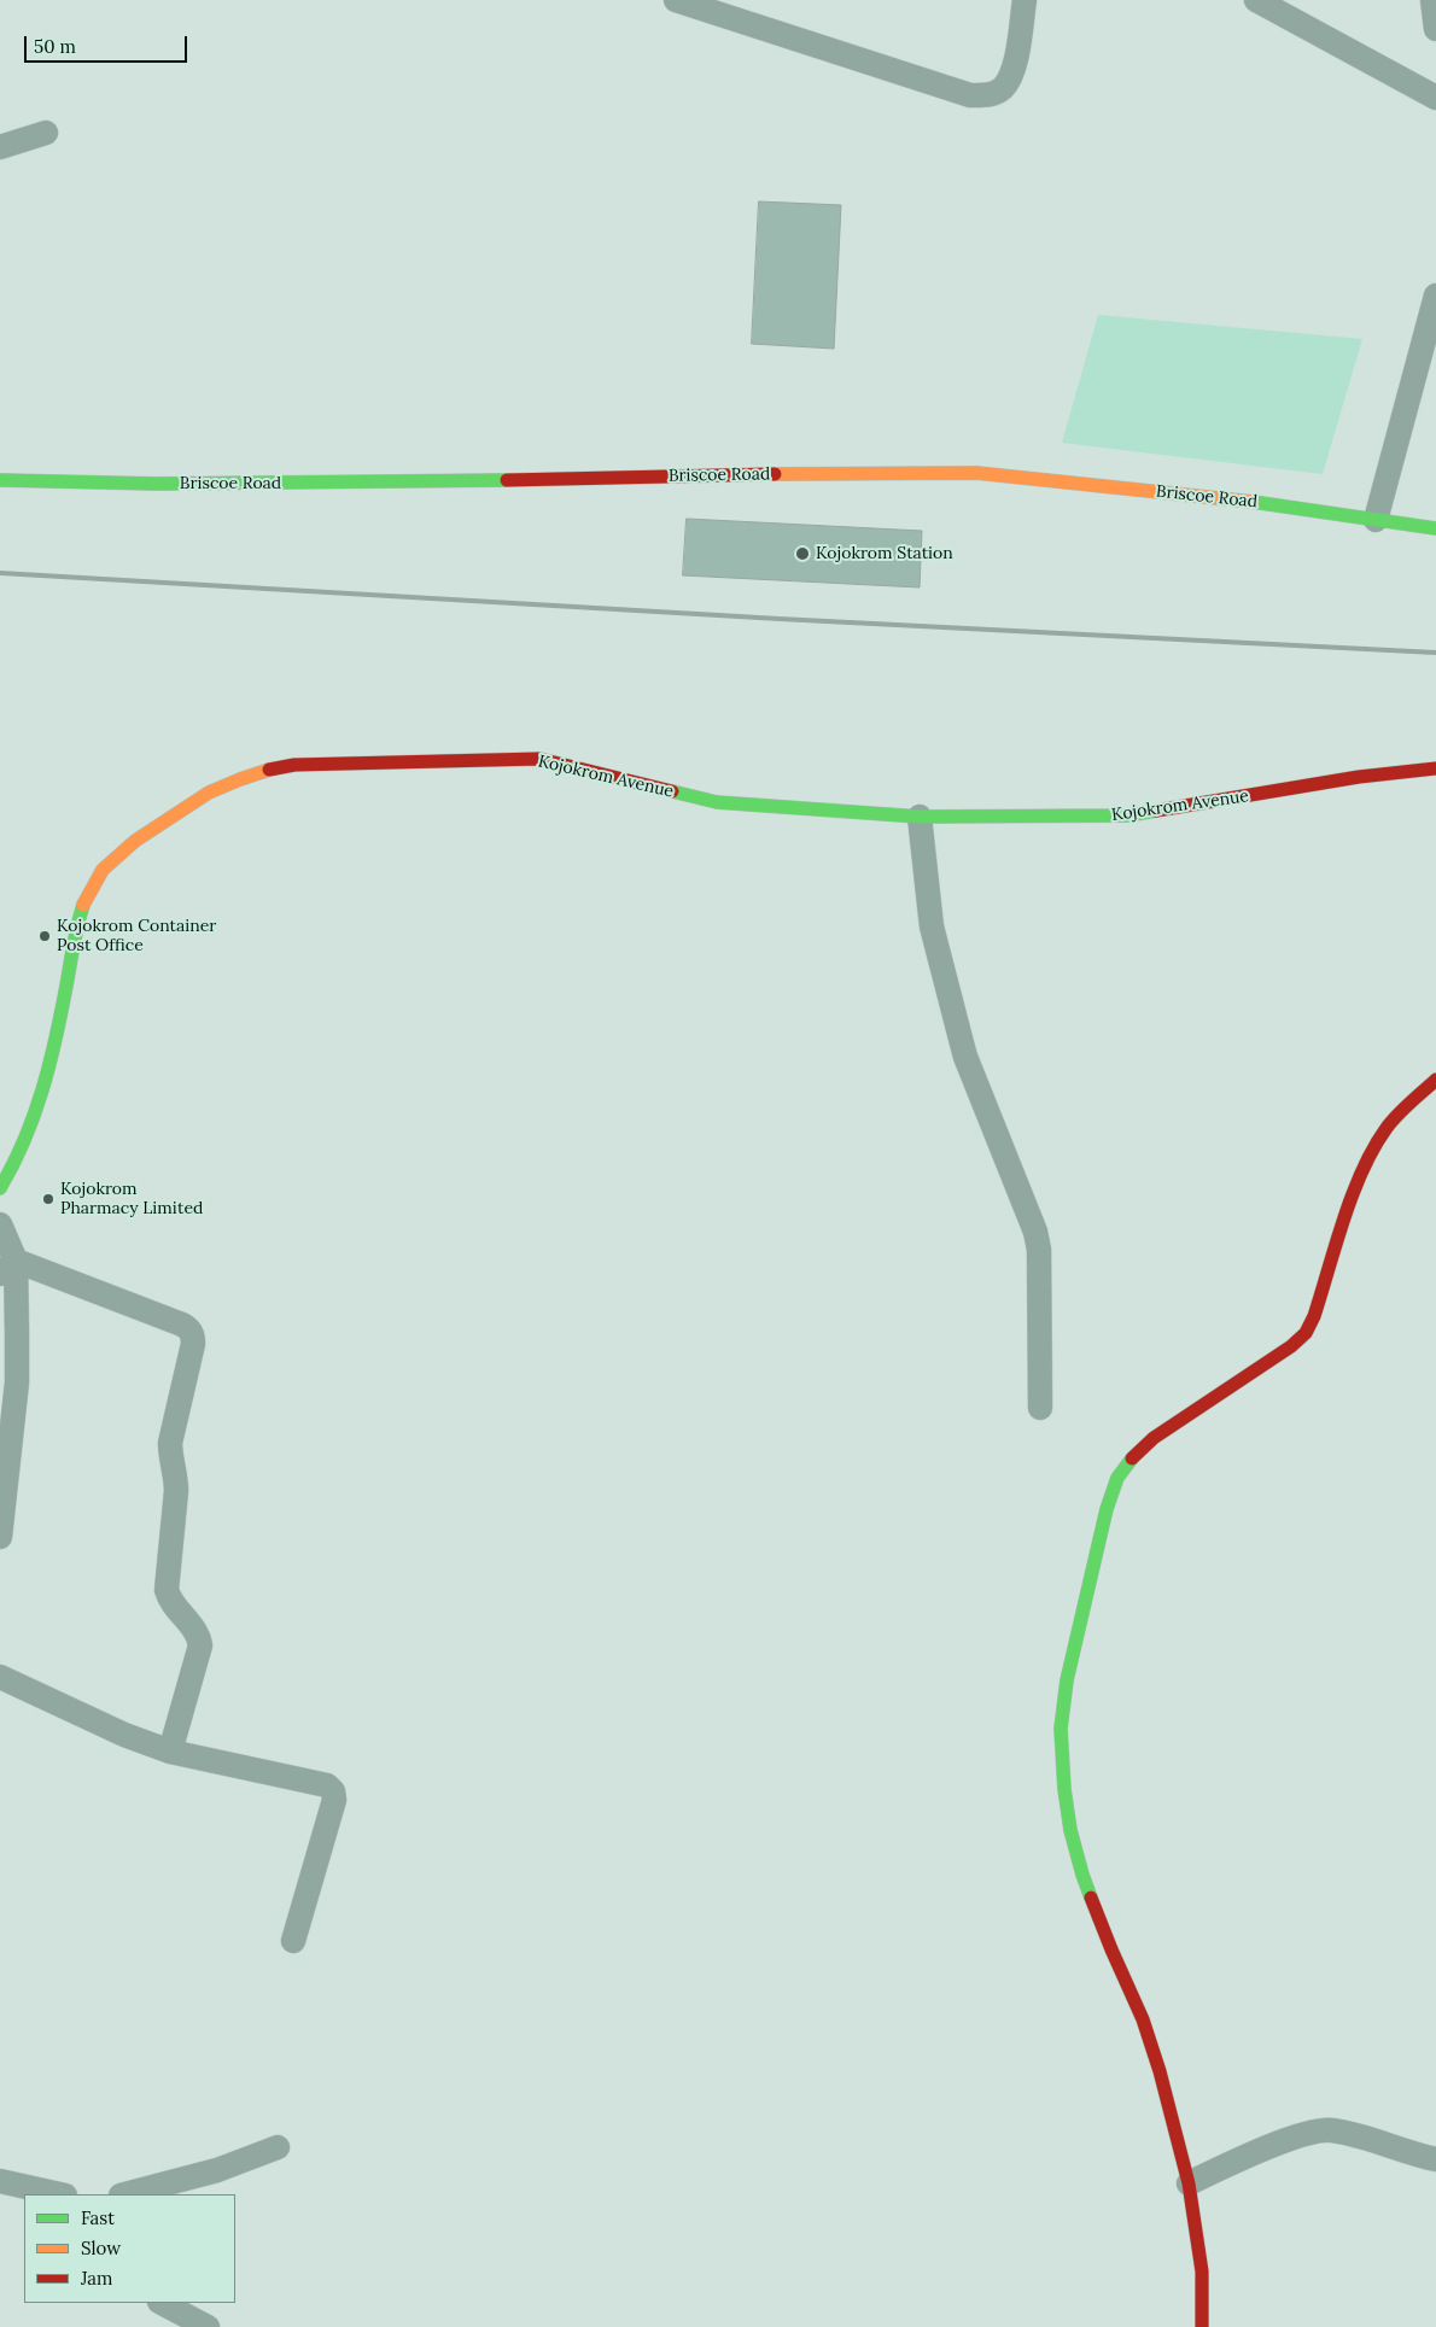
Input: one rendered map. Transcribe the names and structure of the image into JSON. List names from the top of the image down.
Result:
{
  "streets": {
    "street": ["Briscoe Road", "Kojokrom Avenue"]
  },
  "places": ["Kojokrom Station", "Kojokrom Container Post Office", "Kojokrom Pharmacy Limited"],
  "legend": ["Fast", "Slow", "Jam"],
  "scale_bar": "50 m"
}
